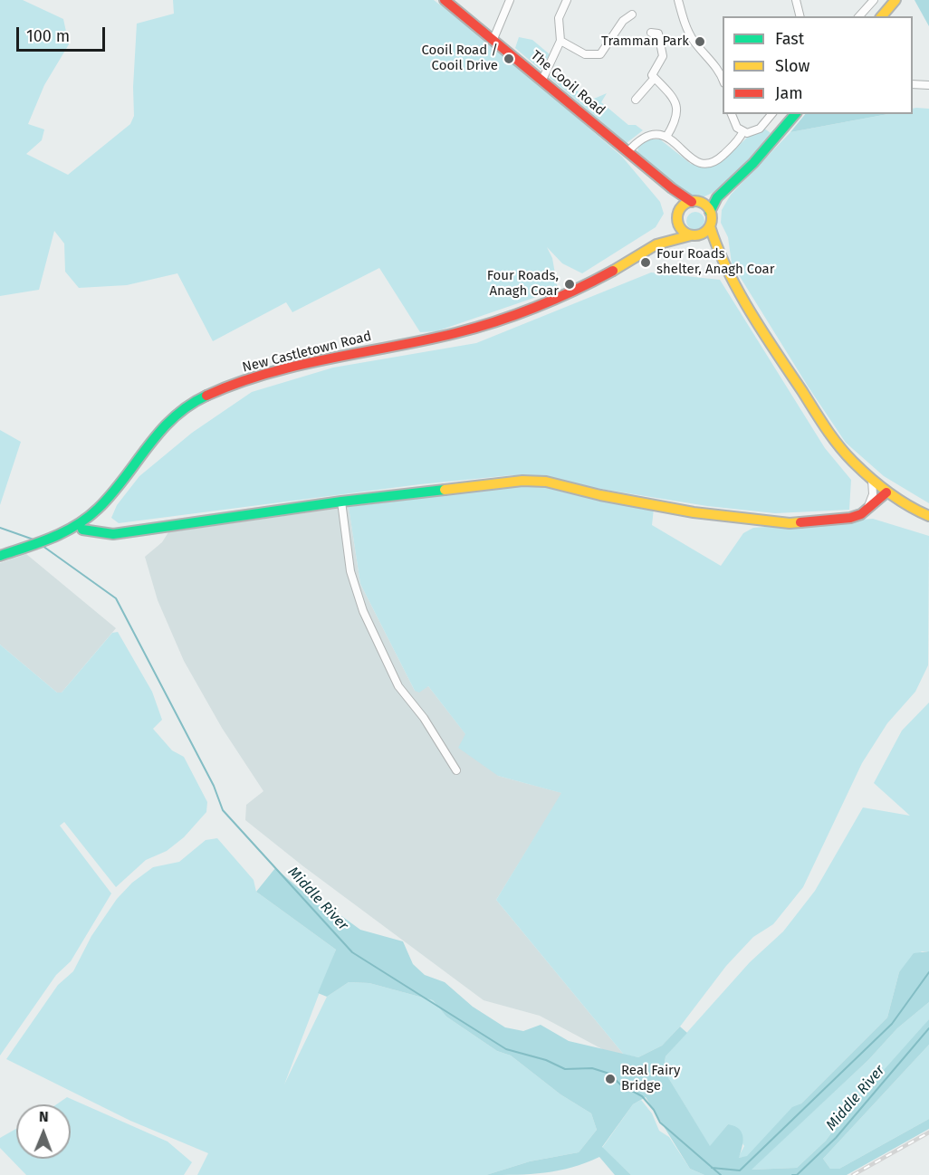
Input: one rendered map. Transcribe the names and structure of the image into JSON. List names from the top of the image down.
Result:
{
  "streets": {
    "main road": ["The Cooil Road", "New Castletown Road"]
  },
  "water": ["Middle River"],
  "places": [
    "Tramman Park",
    "Cooil Road / Cooil Drive",
    "Four Roads shelter, Anagh Coar",
    "Four Roads, Anagh Coar",
    "Real Fairy Bridge"
  ],
  "legend": ["Fast", "Slow", "Jam"],
  "scale_bar": "100 m",
  "north": "top"
}
